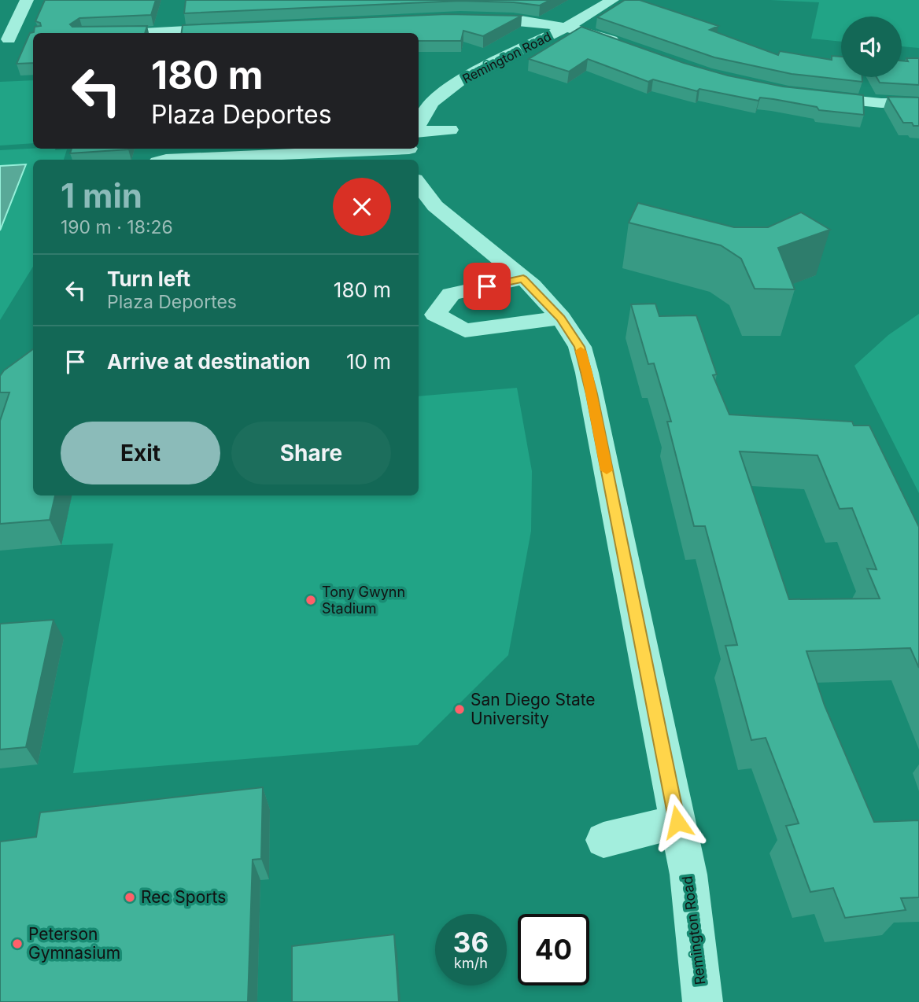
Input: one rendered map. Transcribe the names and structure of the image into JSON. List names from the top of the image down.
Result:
{
  "streets": {
    "street": ["Remington Road"]
  },
  "places": [
    "Tony Gwynn Stadium",
    "San Diego State University",
    "Rec Sports",
    "Peterson Gymnasium"
  ],
  "page": {
    "turn": ["180 m", "Plaza Deportes"],
    "heading": ["1 min", "190 m · 18:26"],
    "list": [
      {
        "name": "Turn left",
        "note": "Plaza Deportes",
        "value": "180 m"
      },
      {
        "name": "Arrive at destination",
        "value": "10 m"
      }
    ],
    "buttons": ["Exit", "Share"],
    "speed": "36 km/h",
    "limit": "40"
  }
}
